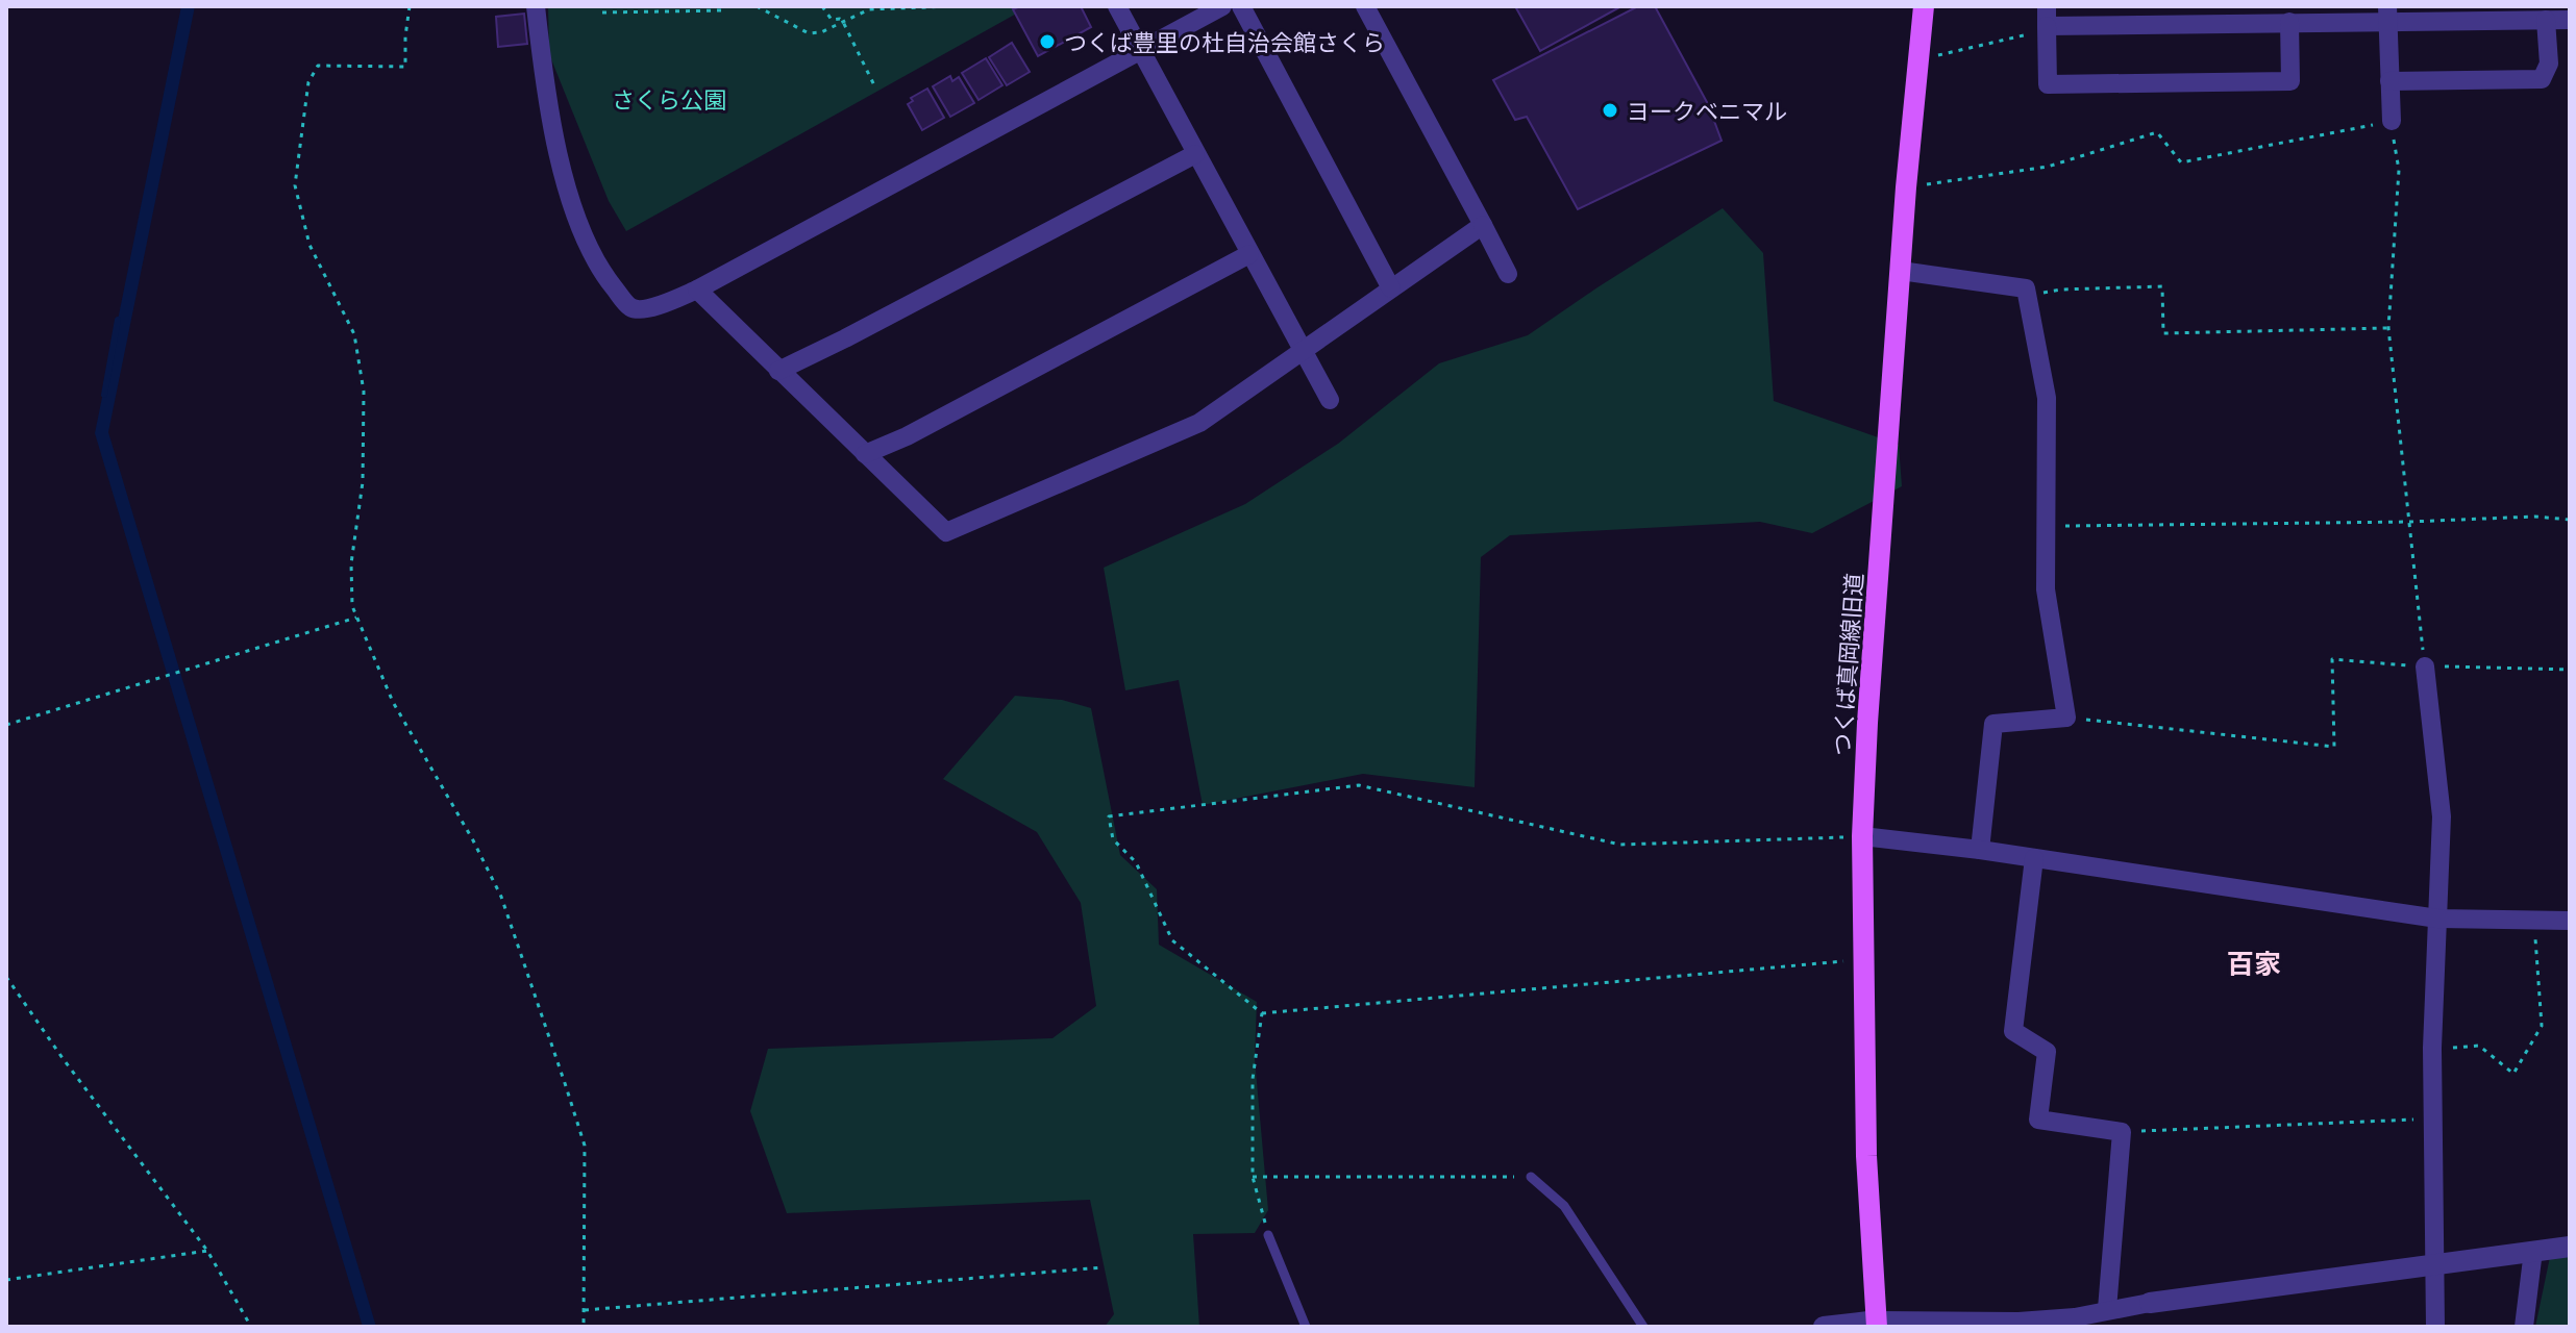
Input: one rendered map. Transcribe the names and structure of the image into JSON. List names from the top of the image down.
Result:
{
  "streets": {
    "main road": ["つくば真岡線旧道"]
  },
  "districts": ["百家"],
  "parks": ["さくら公園"],
  "places": ["つくば豊里の杜自治会館さくら", "ヨークベニマル"]
}
